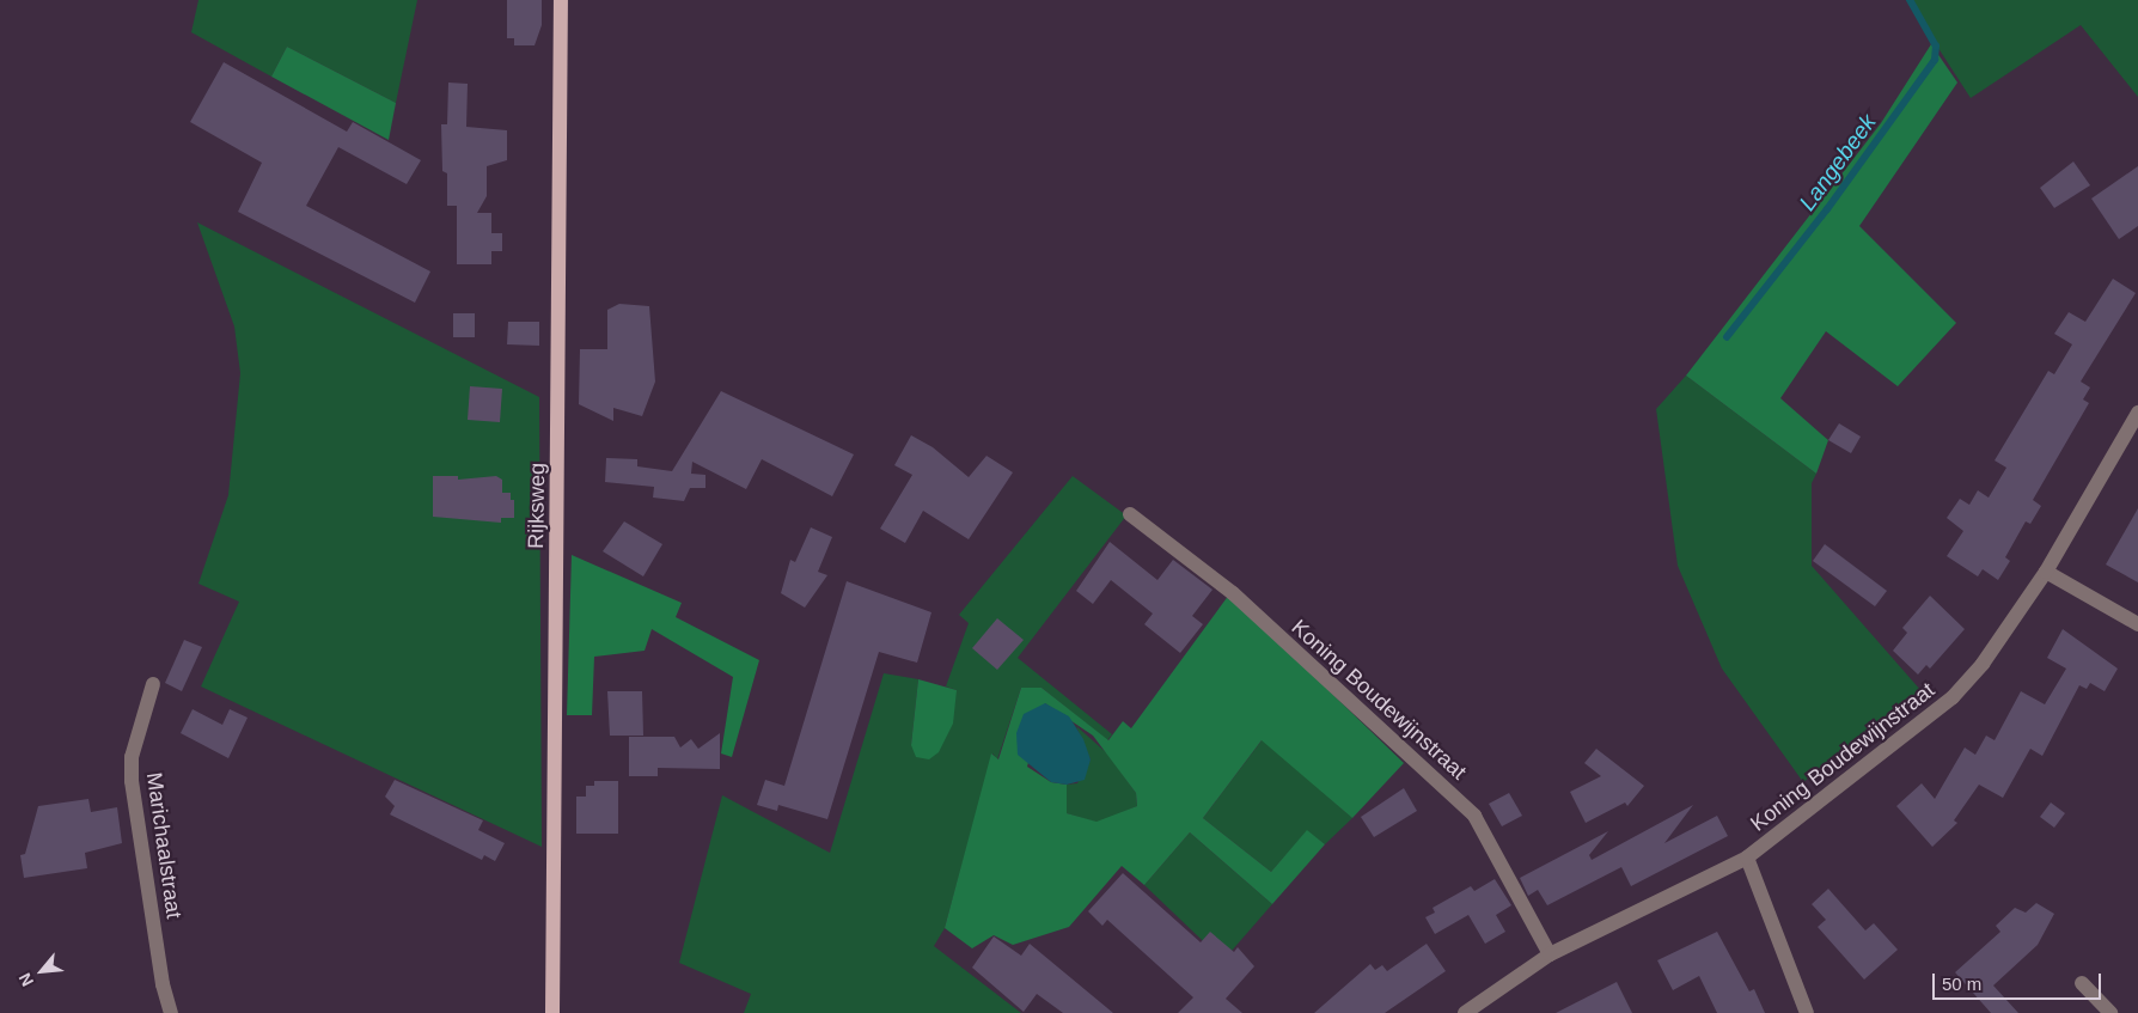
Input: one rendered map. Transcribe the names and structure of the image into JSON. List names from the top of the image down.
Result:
{
  "streets": {
    "main road": ["Rijksweg"],
    "street": ["Koning Boudewijnstraat", "Marichaalstraat"]
  },
  "water": ["Langebeek"],
  "scale_bar": "50 m",
  "north": "bottom left"
}
